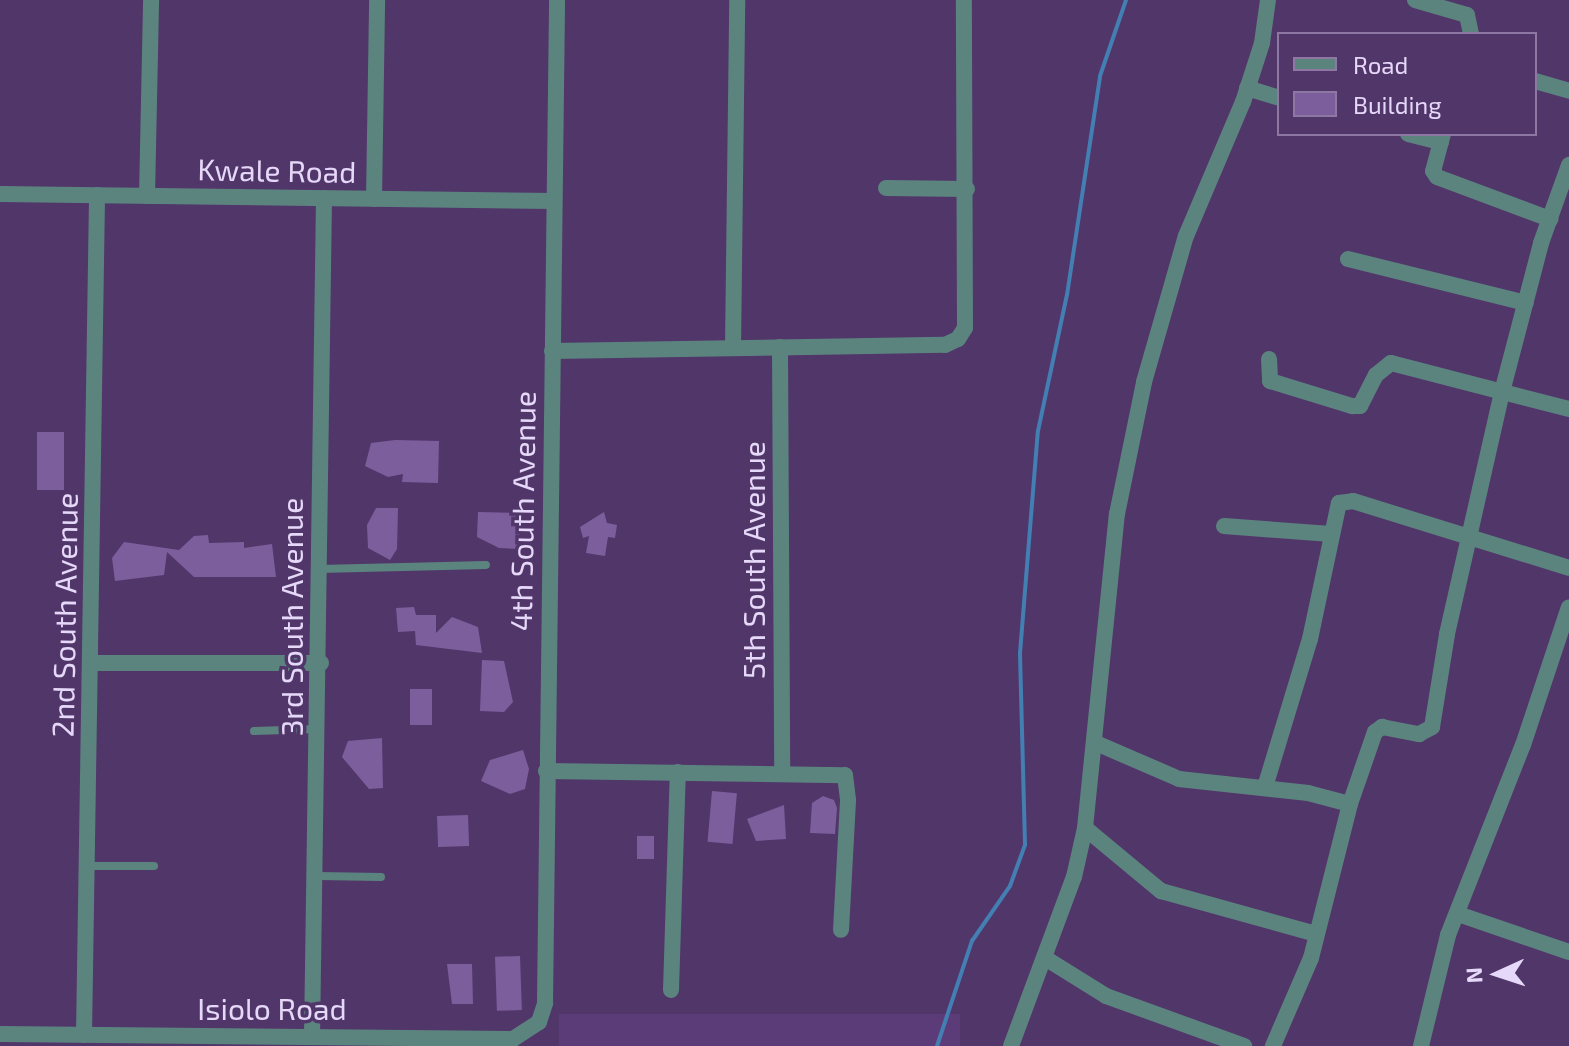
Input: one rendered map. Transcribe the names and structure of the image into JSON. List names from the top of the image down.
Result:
{
  "streets": {
    "street": [
      "Kwale Road",
      "4th South Avenue",
      "5th South Avenue",
      "2nd South Avenue",
      "3rd South Avenue",
      "Isiolo Road"
    ]
  },
  "crossings": [
    ["Kwale Road", "4th South Avenue"],
    ["Kwale Road", "2nd South Avenue"],
    ["Kwale Road", "3rd South Avenue"],
    ["4th South Avenue", "Isiolo Road"],
    ["2nd South Avenue", "Isiolo Road"],
    ["3rd South Avenue", "Isiolo Road"]
  ],
  "legend": ["Road", "Building"],
  "north": "left"
}
